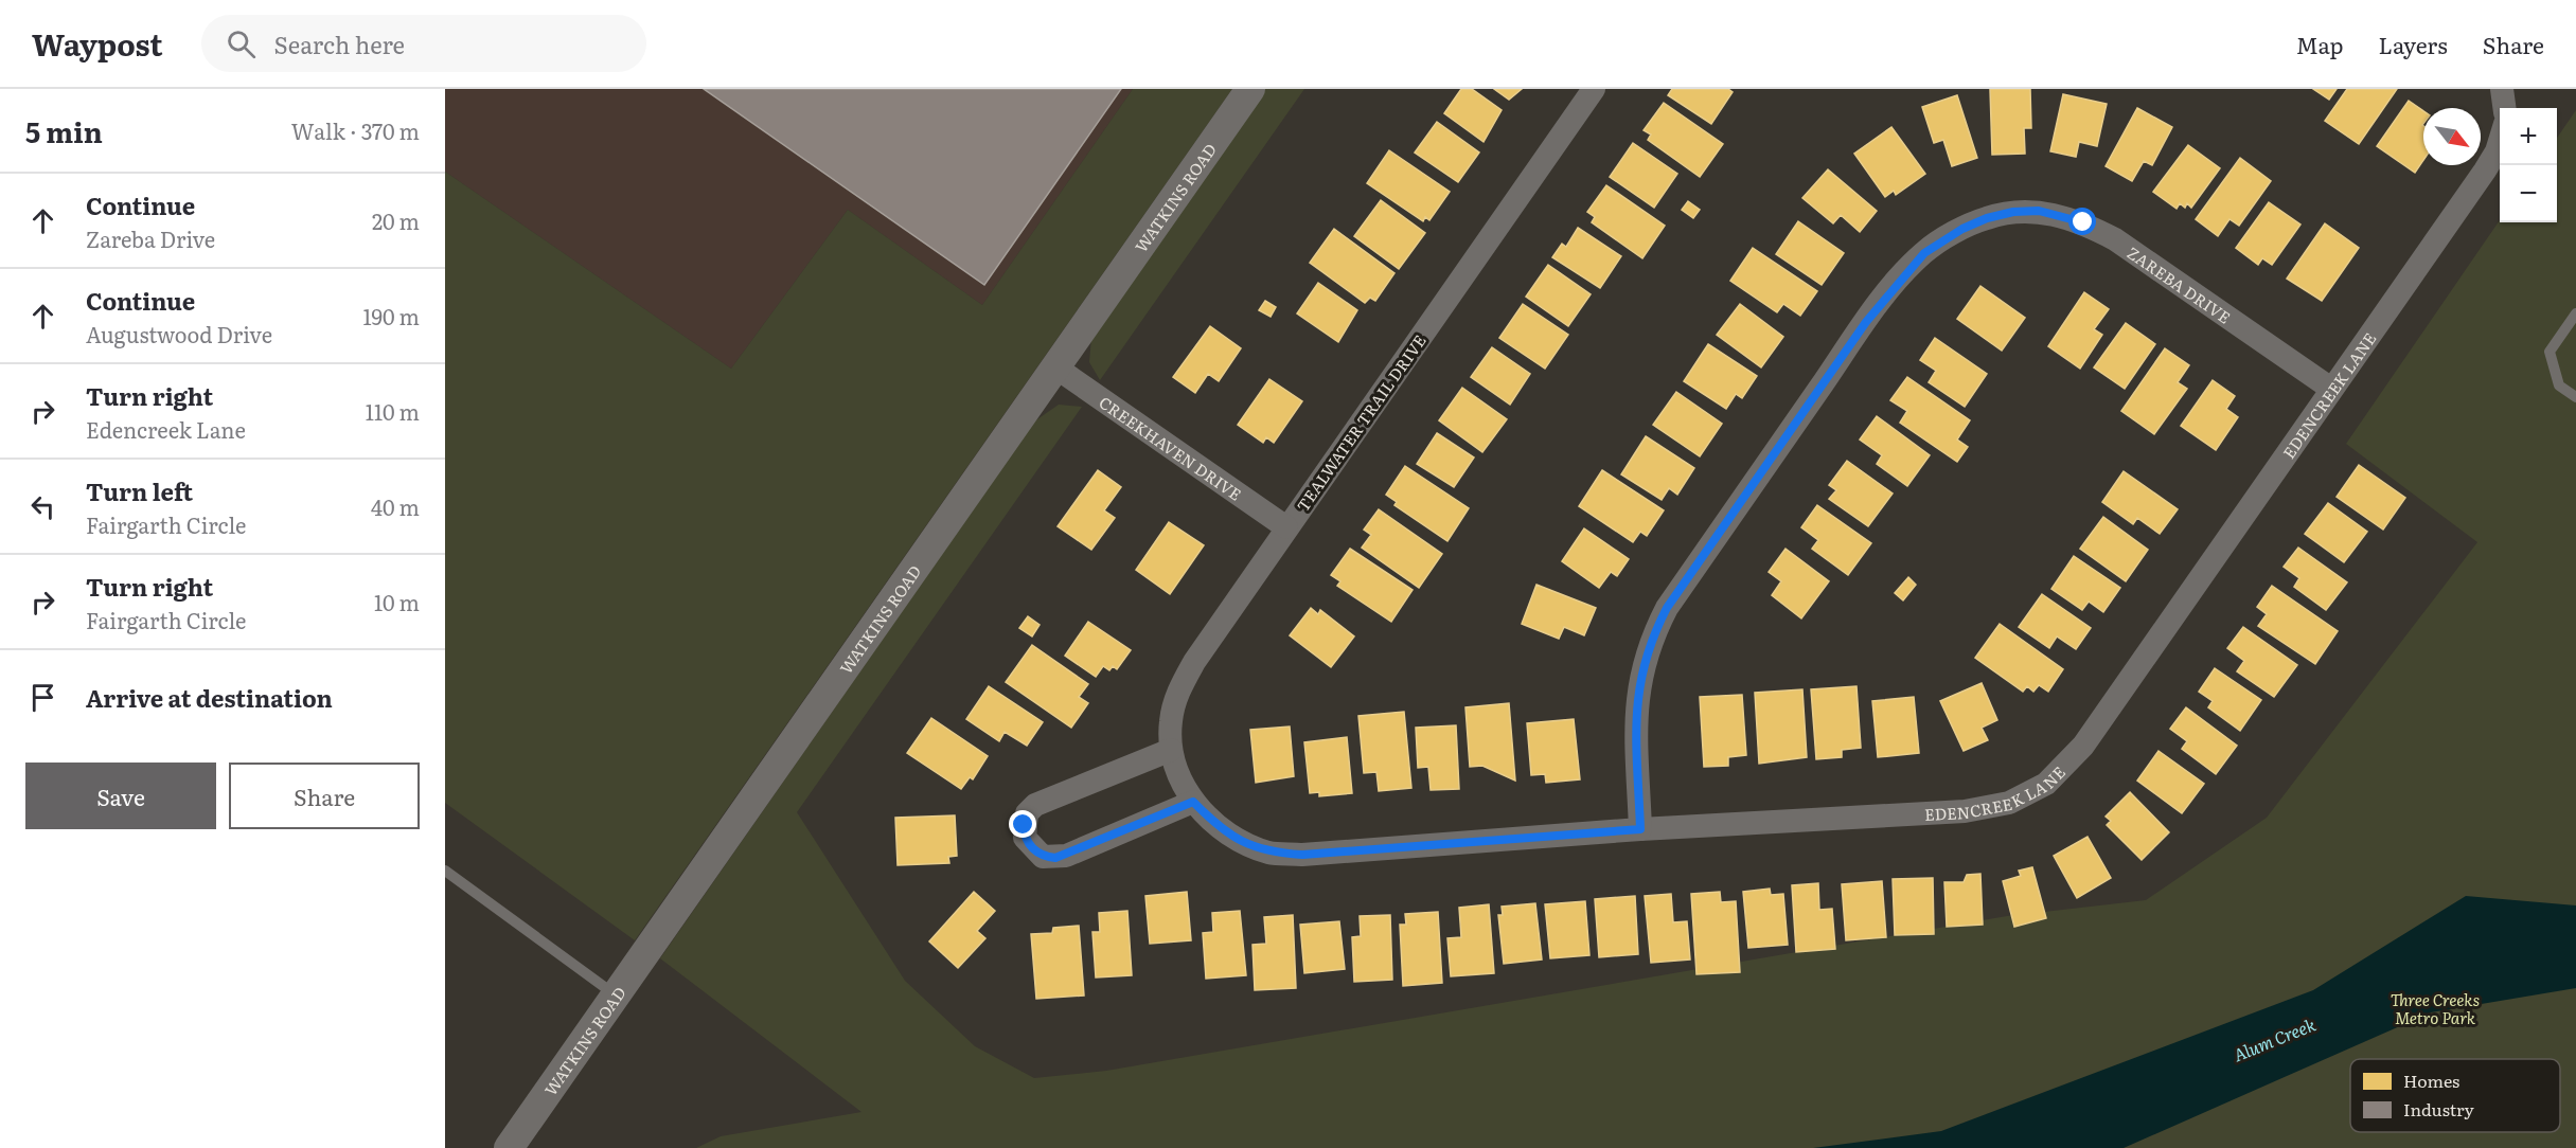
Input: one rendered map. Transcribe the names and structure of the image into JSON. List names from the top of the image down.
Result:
{
  "streets": {
    "street": [
      "WATKINS ROAD",
      "ZAREBA DRIVE",
      "EDENCREEK LANE",
      "TEALWATER TRAIL DRIVE",
      "CREEKHAVEN DRIVE"
    ]
  },
  "crossings": [
    ["WATKINS ROAD", "CREEKHAVEN DRIVE"],
    ["ZAREBA DRIVE", "EDENCREEK LANE"],
    ["EDENCREEK LANE", "TEALWATER TRAIL DRIVE"],
    ["TEALWATER TRAIL DRIVE", "CREEKHAVEN DRIVE"]
  ],
  "water": ["Alum Creek"],
  "parks": ["Three Creeks Metro Park"],
  "legend": ["Homes", "Industry"],
  "north": "bottom right",
  "page": {
    "header": "Waypost",
    "search": "Search here",
    "nav": ["Map", "Layers", "Share"],
    "heading": ["5 min", "Walk · 370 m"],
    "map_buttons": ["+", "−"],
    "list": [
      ["Continue", "Zareba Drive", "20 m"],
      ["Continue", "Augustwood Drive", "190 m"],
      ["Turn right", "Edencreek Lane", "110 m"],
      ["Turn left", "Fairgarth Circle", "40 m"],
      ["Turn right", "Fairgarth Circle", "10 m"],
      "Arrive at destination"
    ],
    "buttons": ["Save", "Share"]
  }
}
